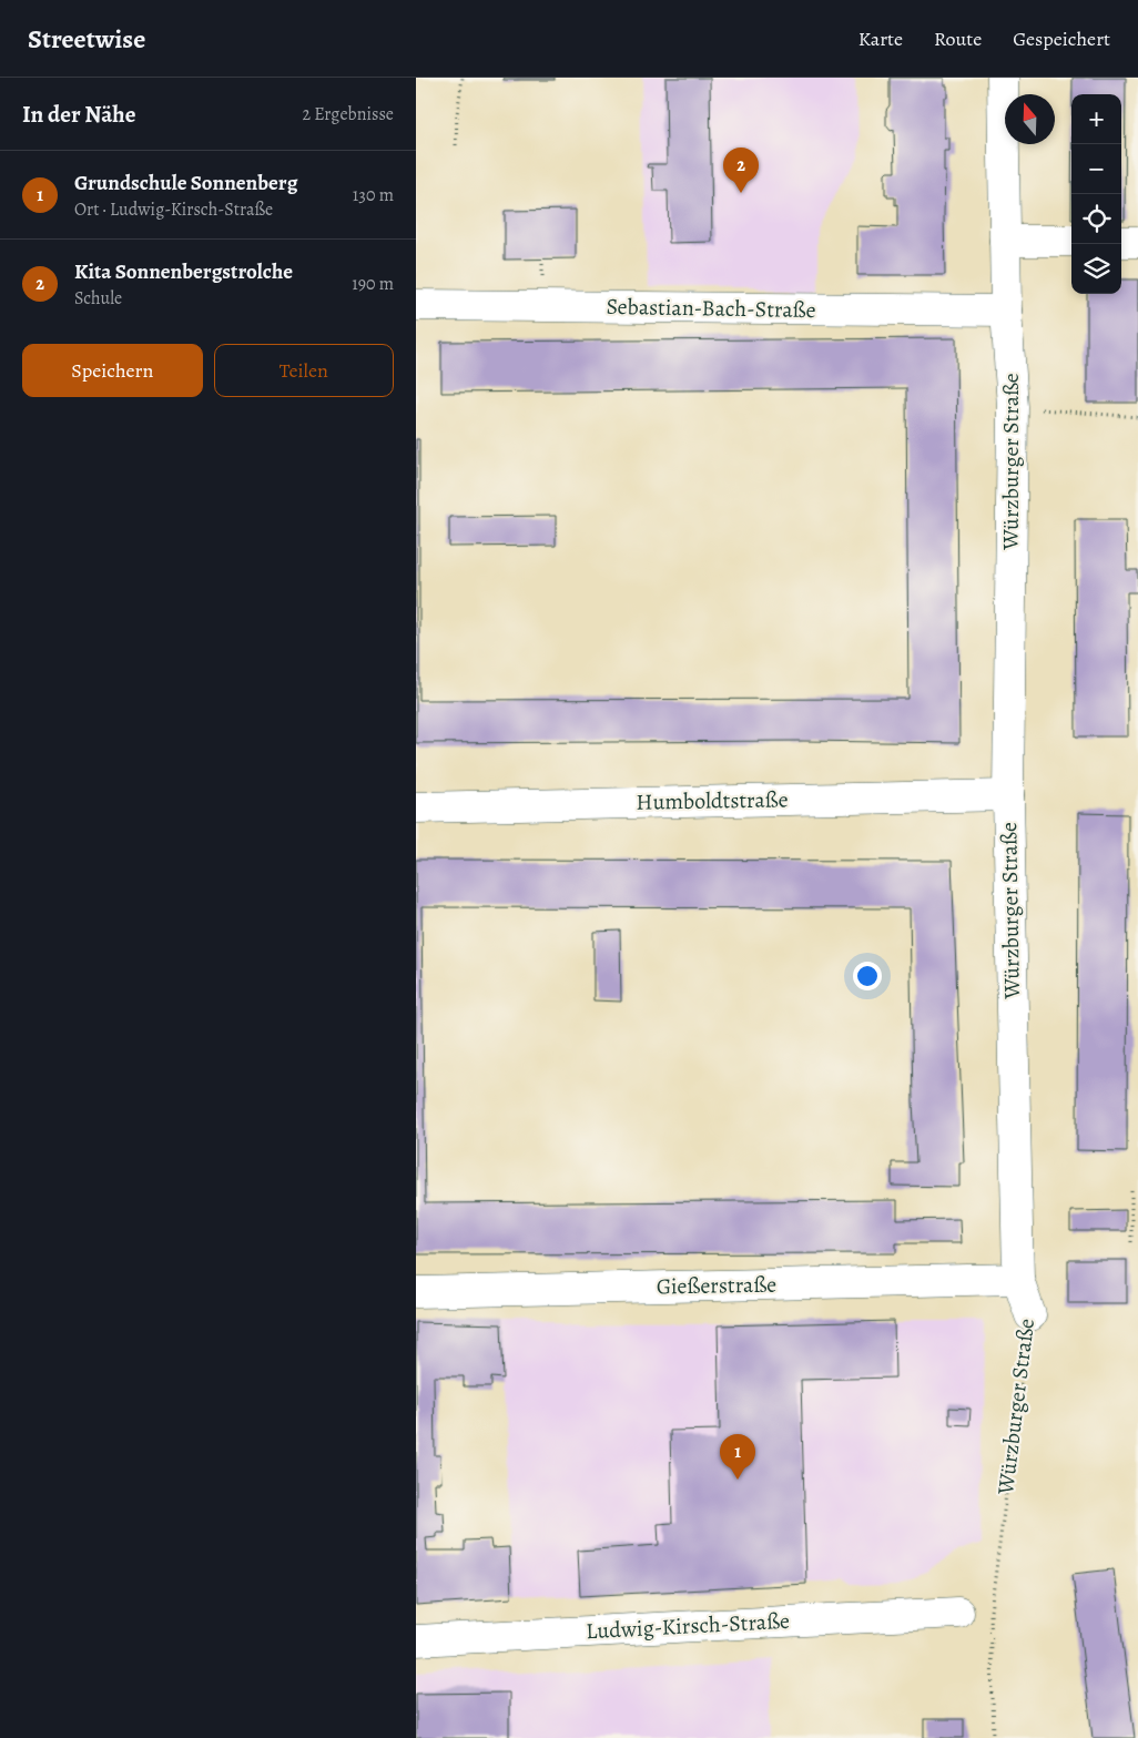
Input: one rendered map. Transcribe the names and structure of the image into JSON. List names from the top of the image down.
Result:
{
  "streets": {
    "street": [
      "Sebastian-Bach-Straße",
      "Würzburger Straße",
      "Humboldtstraße",
      "Gießerstraße",
      "Ludwig-Kirsch-Straße"
    ]
  },
  "crossings": [
    ["Sebastian-Bach-Straße", "Würzburger Straße"],
    ["Würzburger Straße", "Humboldtstraße"],
    ["Würzburger Straße", "Gießerstraße"]
  ],
  "north": "top",
  "page": {
    "header": "Streetwise",
    "nav": ["Karte", "Route", "Gespeichert"],
    "heading": ["In der Nähe", "2 Ergebnisse"],
    "map_buttons": ["+", "−"],
    "pins": ["2", "1"],
    "list": [
      {
        "mark": "1",
        "name": "Grundschule Sonnenberg",
        "note": "Ort · Ludwig-Kirsch-Straße",
        "value": "130 m"
      },
      {
        "mark": "2",
        "name": "Kita Sonnenbergstrolche",
        "note": "Schule",
        "value": "190 m"
      }
    ],
    "buttons": ["Speichern", "Teilen"]
  }
}
